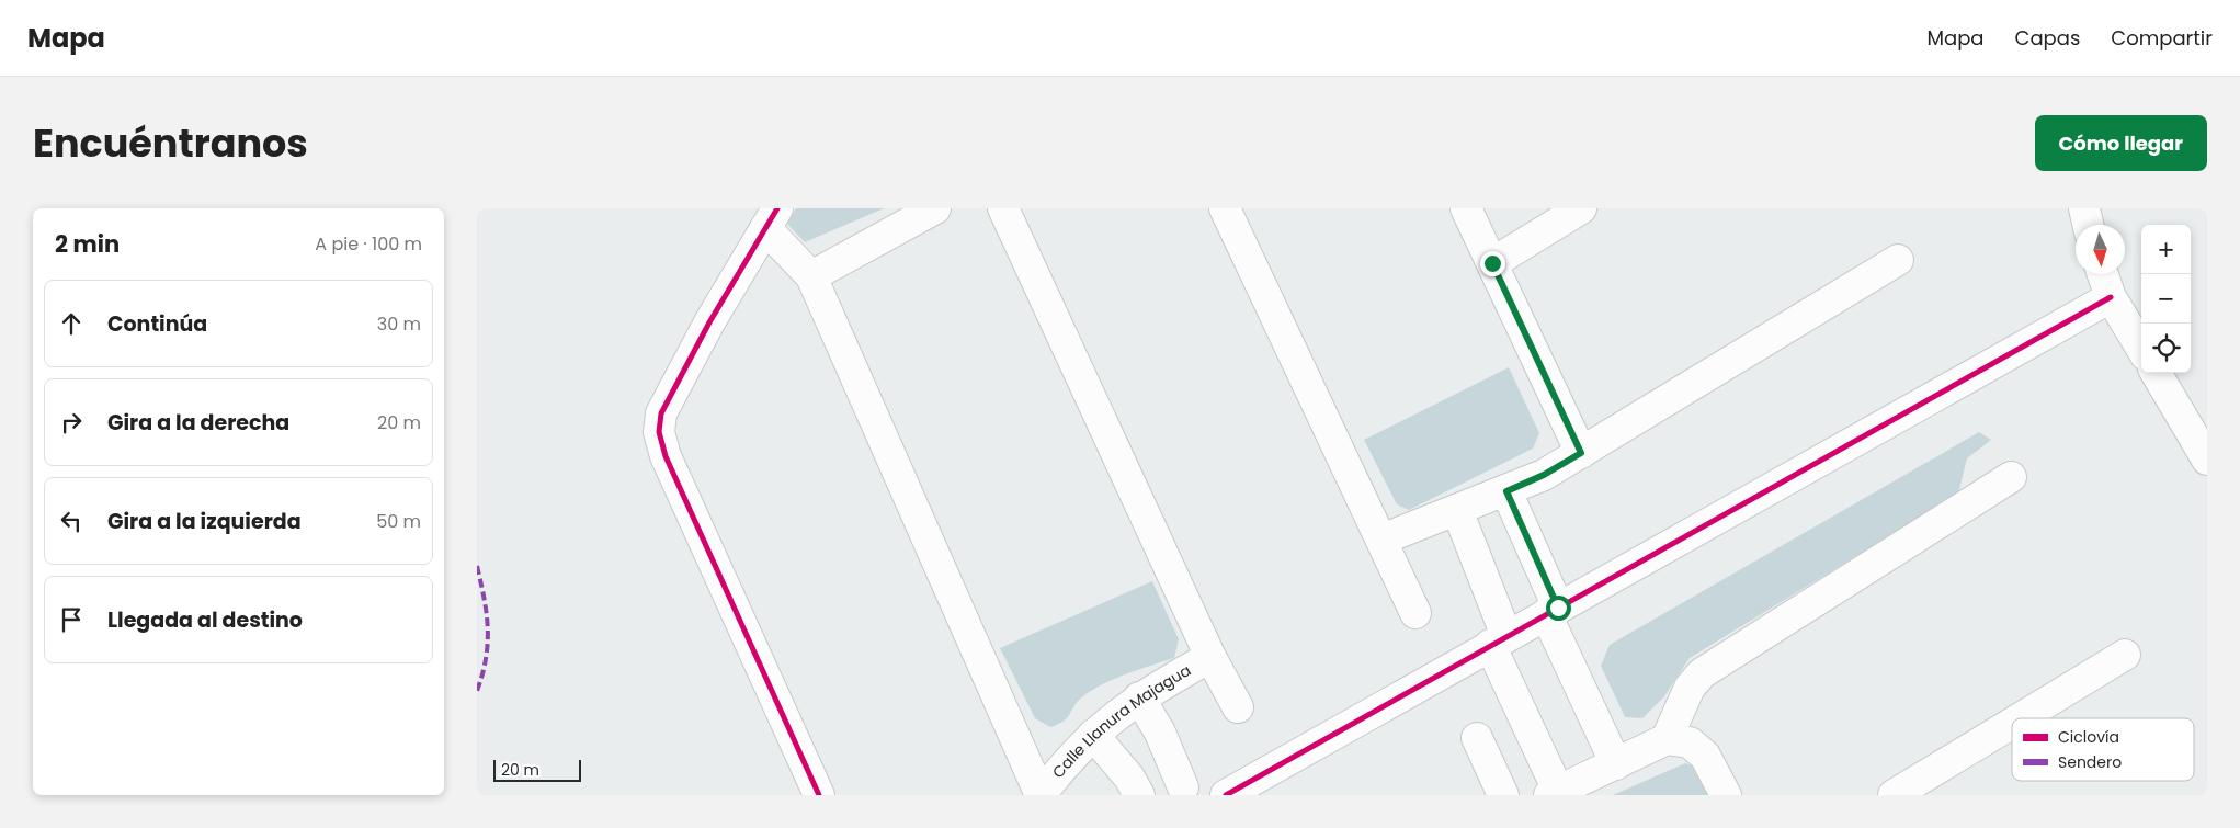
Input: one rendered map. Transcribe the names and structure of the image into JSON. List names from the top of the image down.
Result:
{
  "streets": {
    "street": ["Calle Llanura Majagua"]
  },
  "legend": ["Ciclovía", "Sendero"],
  "scale_bar": "20 m",
  "north": "bottom",
  "page": {
    "header": "Mapa",
    "nav": ["Mapa", "Capas", "Compartir"],
    "title": "Encuéntranos",
    "buttons": "Cómo llegar",
    "heading": ["2 min", "A pie · 100 m"],
    "map_buttons": ["+", "−"],
    "list": [
      ["Continúa", "30 m"],
      ["Gira a la derecha", "20 m"],
      ["Gira a la izquierda", "50 m"],
      "Llegada al destino"
    ],
    "scale": "20 m"
  }
}
